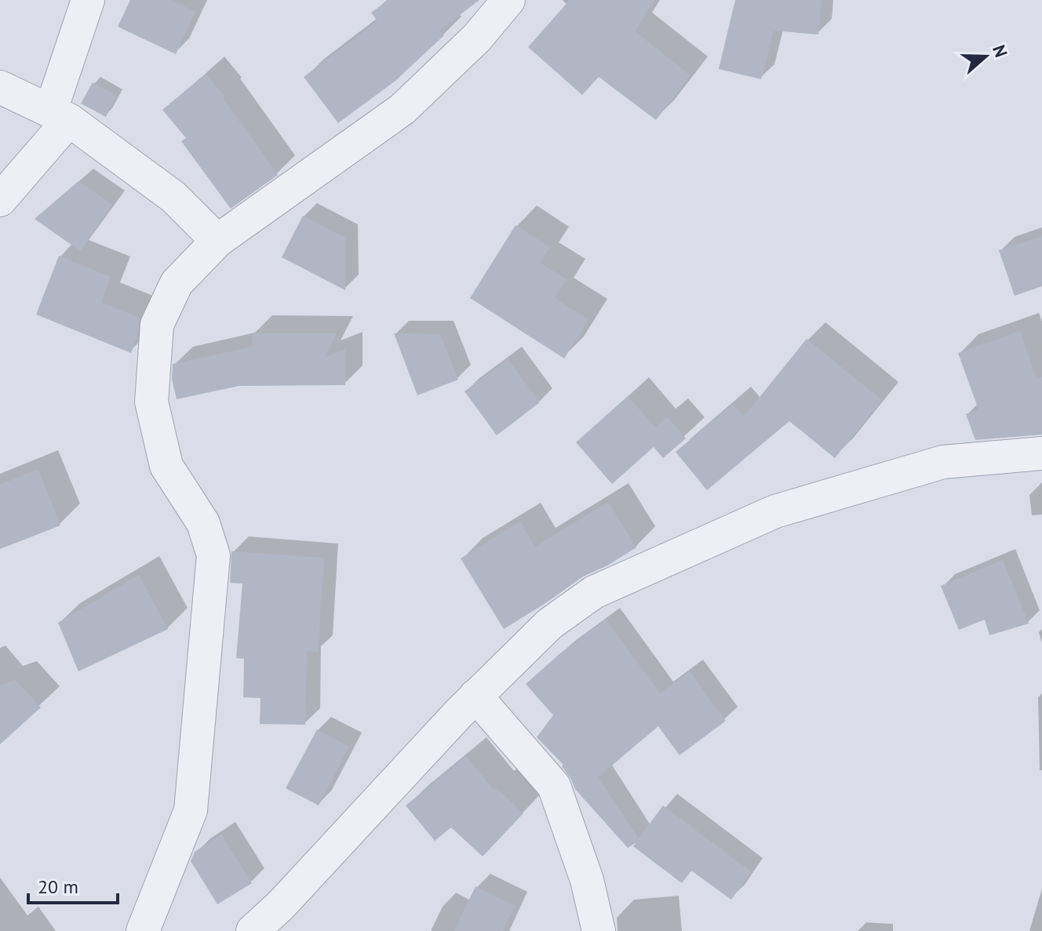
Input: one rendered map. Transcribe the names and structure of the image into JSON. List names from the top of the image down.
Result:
{
  "scale_bar": "20 m",
  "north": "right"
}
